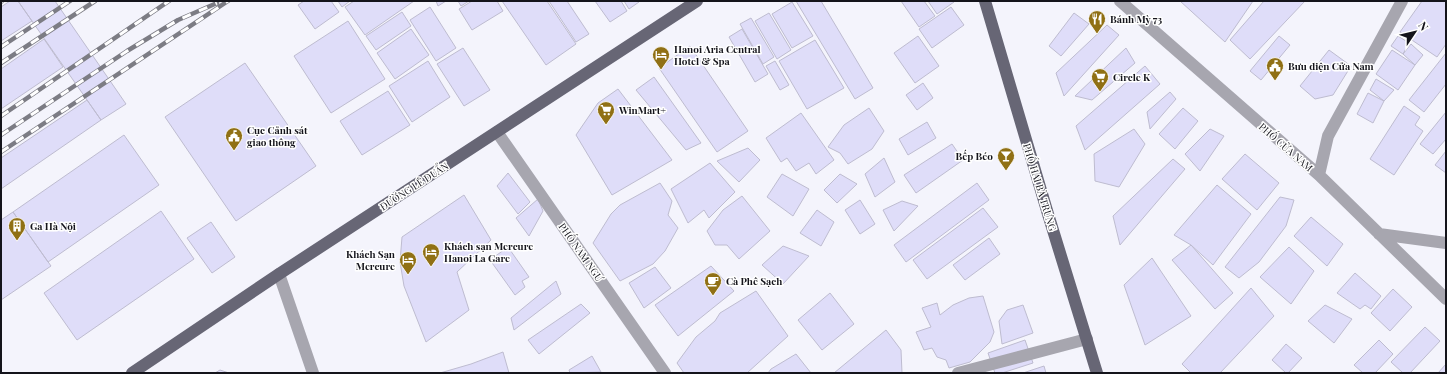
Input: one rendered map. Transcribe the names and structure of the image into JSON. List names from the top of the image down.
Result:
{
  "streets": {
    "main road": ["ĐƯỜNG LÊ DUẨN", "PHỐ HAI BÀ TRƯNG"],
    "street": ["PHỐ CỬA NAM", "PHỐ NAM NGƯ"]
  },
  "crossings": [
    ["ĐƯỜNG LÊ DUẨN", "PHỐ NAM NGƯ"]
  ],
  "places": {
    "restaurant": ["Bánh Mỳ 73"],
    "hotel": ["Hanoi Aria Central Hotel & Spa", "Khách sạn Mercure Hanoi La Gare", "Khách Sạn Mercure"],
    "public building": ["Bưu điện Cửa Nam", "Cục Cảnh sát giao thông"],
    "supermarket": ["Circle K", "WinMart+"],
    "bar": ["Bếp Béo"],
    "building": ["Ga Hà Nội"],
    "cafe": ["Cà Phê Sạch"]
  },
  "north": "top right"
}
